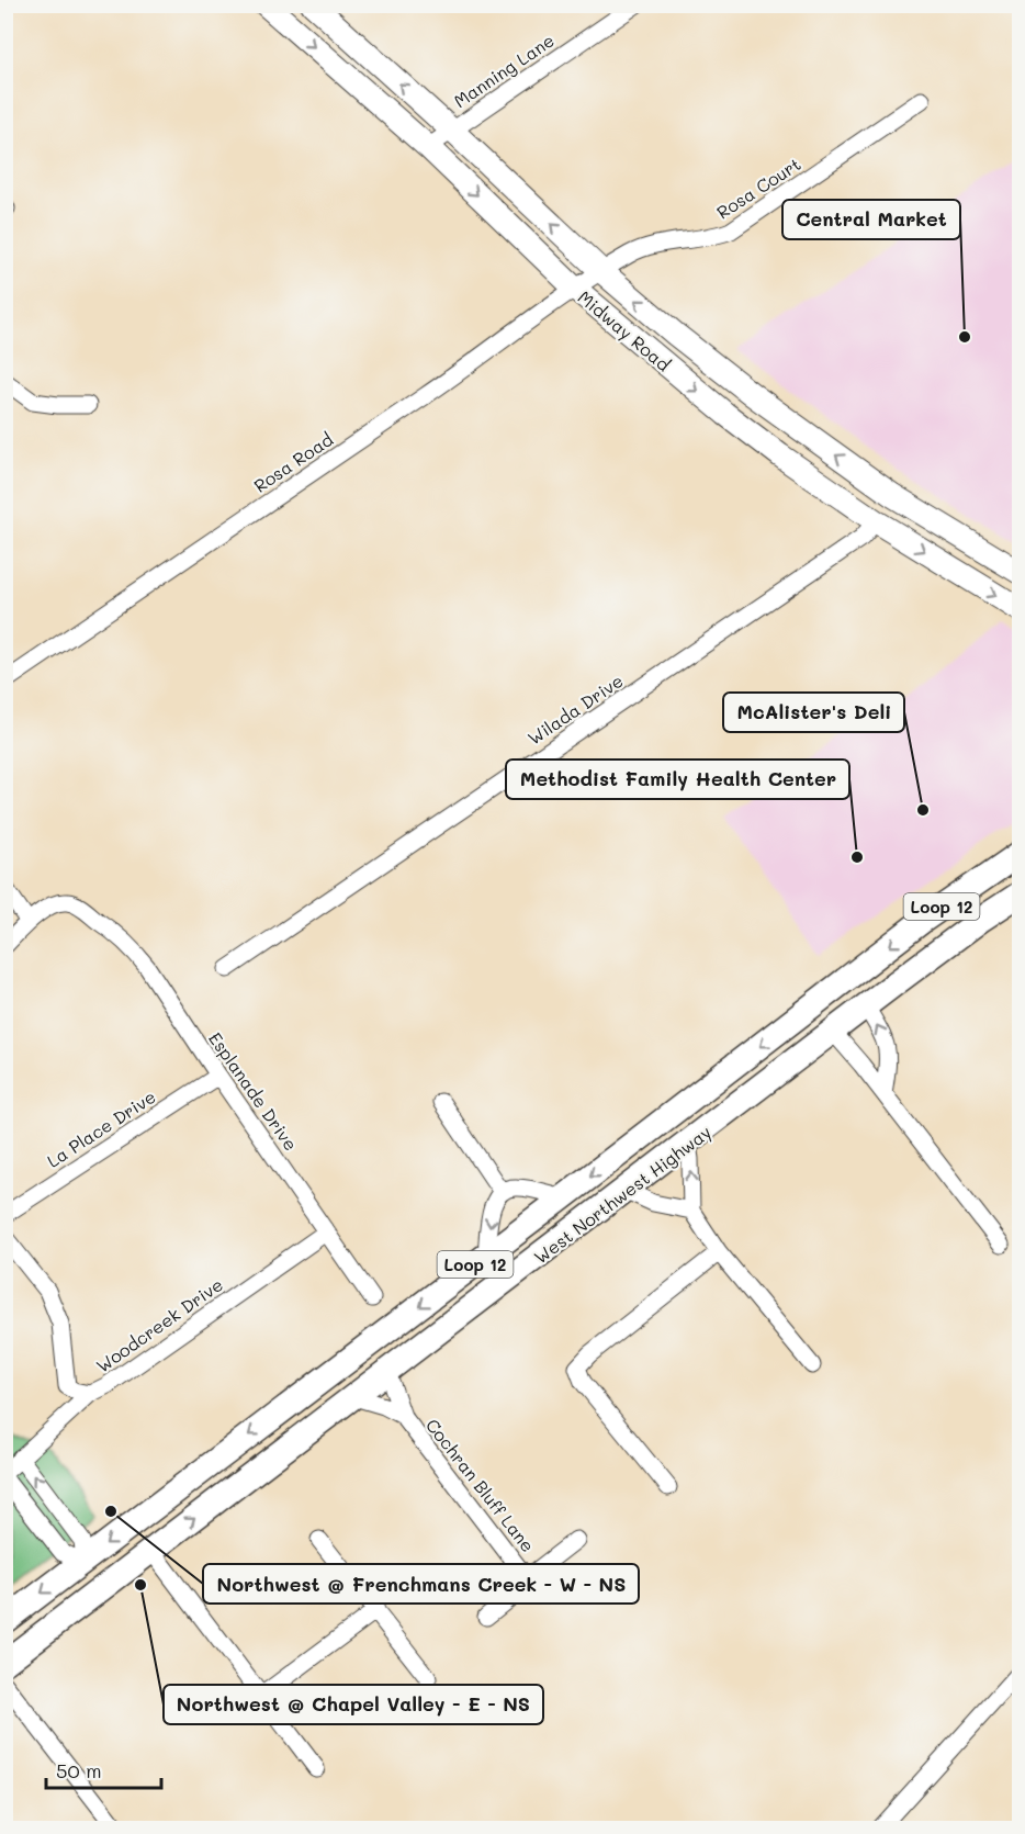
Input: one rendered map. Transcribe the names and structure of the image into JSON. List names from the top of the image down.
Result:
{
  "streets": {
    "main road": ["Midway Road", "Loop 12", "West Northwest Highway"],
    "street": [
      "Manning Lane",
      "Rosa Court",
      "Rosa Road",
      "Wilada Drive",
      "Esplanade Drive",
      "La Place Drive",
      "Woodcreek Drive",
      "Cochran Bluff Lane"
    ]
  },
  "crossings": [
    ["Manning Lane", "Midway Road"],
    ["Rosa Court", "Midway Road"],
    ["Rosa Court", "Rosa Road"],
    ["Midway Road", "Rosa Road"],
    ["Midway Road", "Wilada Drive"],
    ["Esplanade Drive", "La Place Drive"],
    ["Esplanade Drive", "Woodcreek Drive"],
    ["West Northwest Highway", "Cochran Bluff Lane"]
  ],
  "places": [
    "Central Market",
    "McAlister's Deli",
    "Methodist Family Health Center",
    "Northwest @ Frenchmans Creek - W - NS",
    "Northwest @ Chapel Valley - E - NS"
  ],
  "scale_bar": "50 m"
}
